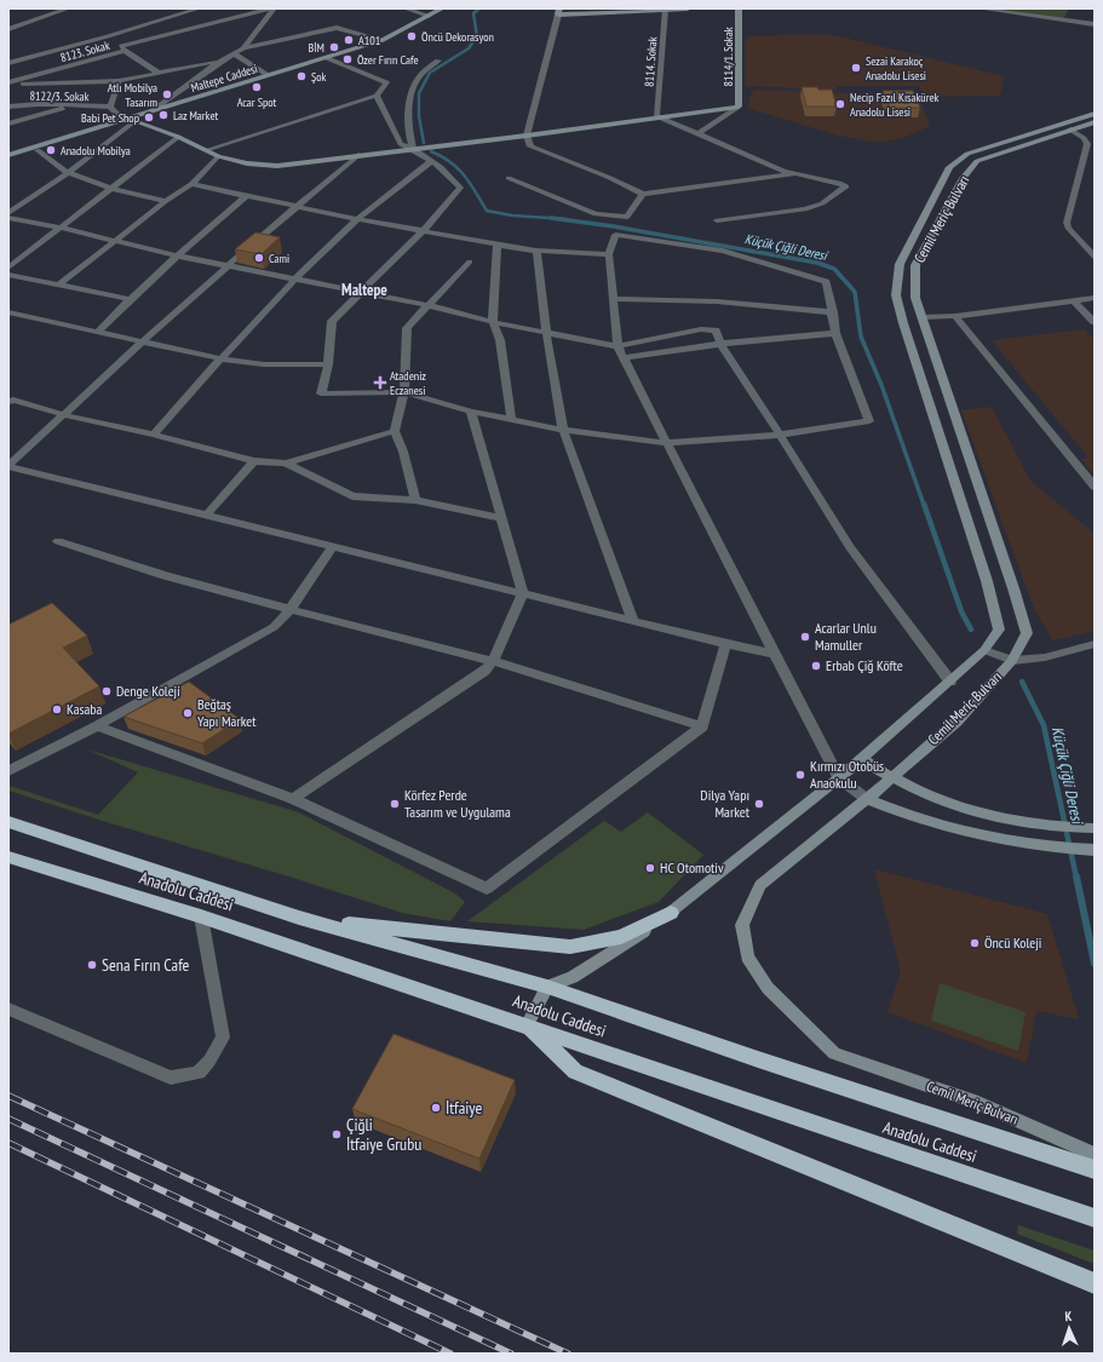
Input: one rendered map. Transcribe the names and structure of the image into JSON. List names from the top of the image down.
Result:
{
  "streets": {
    "highway": ["Anadolu Caddesi"],
    "main road": ["8114/1. Sokak", "Maltepe Caddesi", "Cemil Meriç Bulvarı"],
    "street": ["8123. Sokak", "8114. Sokak", "8122/3. Sokak"]
  },
  "crossings": [
    ["Cemil Meriç Bulvarı", "Anadolu Caddesi"]
  ],
  "districts": ["Maltepe"],
  "water": ["Küçük Çiğli Deresi"],
  "places": {
    "other": [
      "Öncü Dekorasyon",
      "A101",
      "BİM",
      "Özer Fırın Cafe",
      "Sezai Karakoç Anadolu Lisesi",
      "Şok",
      "Acar Spot",
      "Atlı Mobilya Tasarım",
      "Necip Fazıl Kısakürek Anadolu Lisesi",
      "Laz Market",
      "Babi Pet Shop",
      "Anadolu Mobilya",
      "Cami",
      "Acarlar Unlu Mamuller",
      "Erbab Çiğ Köfte",
      "Denge Koleji",
      "Kasaba",
      "Beğtaş Yapı Market",
      "Kırmızı Otobüs Anaokulu",
      "Körfez Perde Tasarım ve Uygulama",
      "Dilya Yapı Market",
      "HC Otomotiv",
      "Öncü Koleji",
      "Sena Fırın Cafe",
      "İtfaiye",
      "Çiğli İtfaiye Grubu"
    ],
    "health": ["Atadeniz Eczanesi"]
  },
  "north": "top"
}
